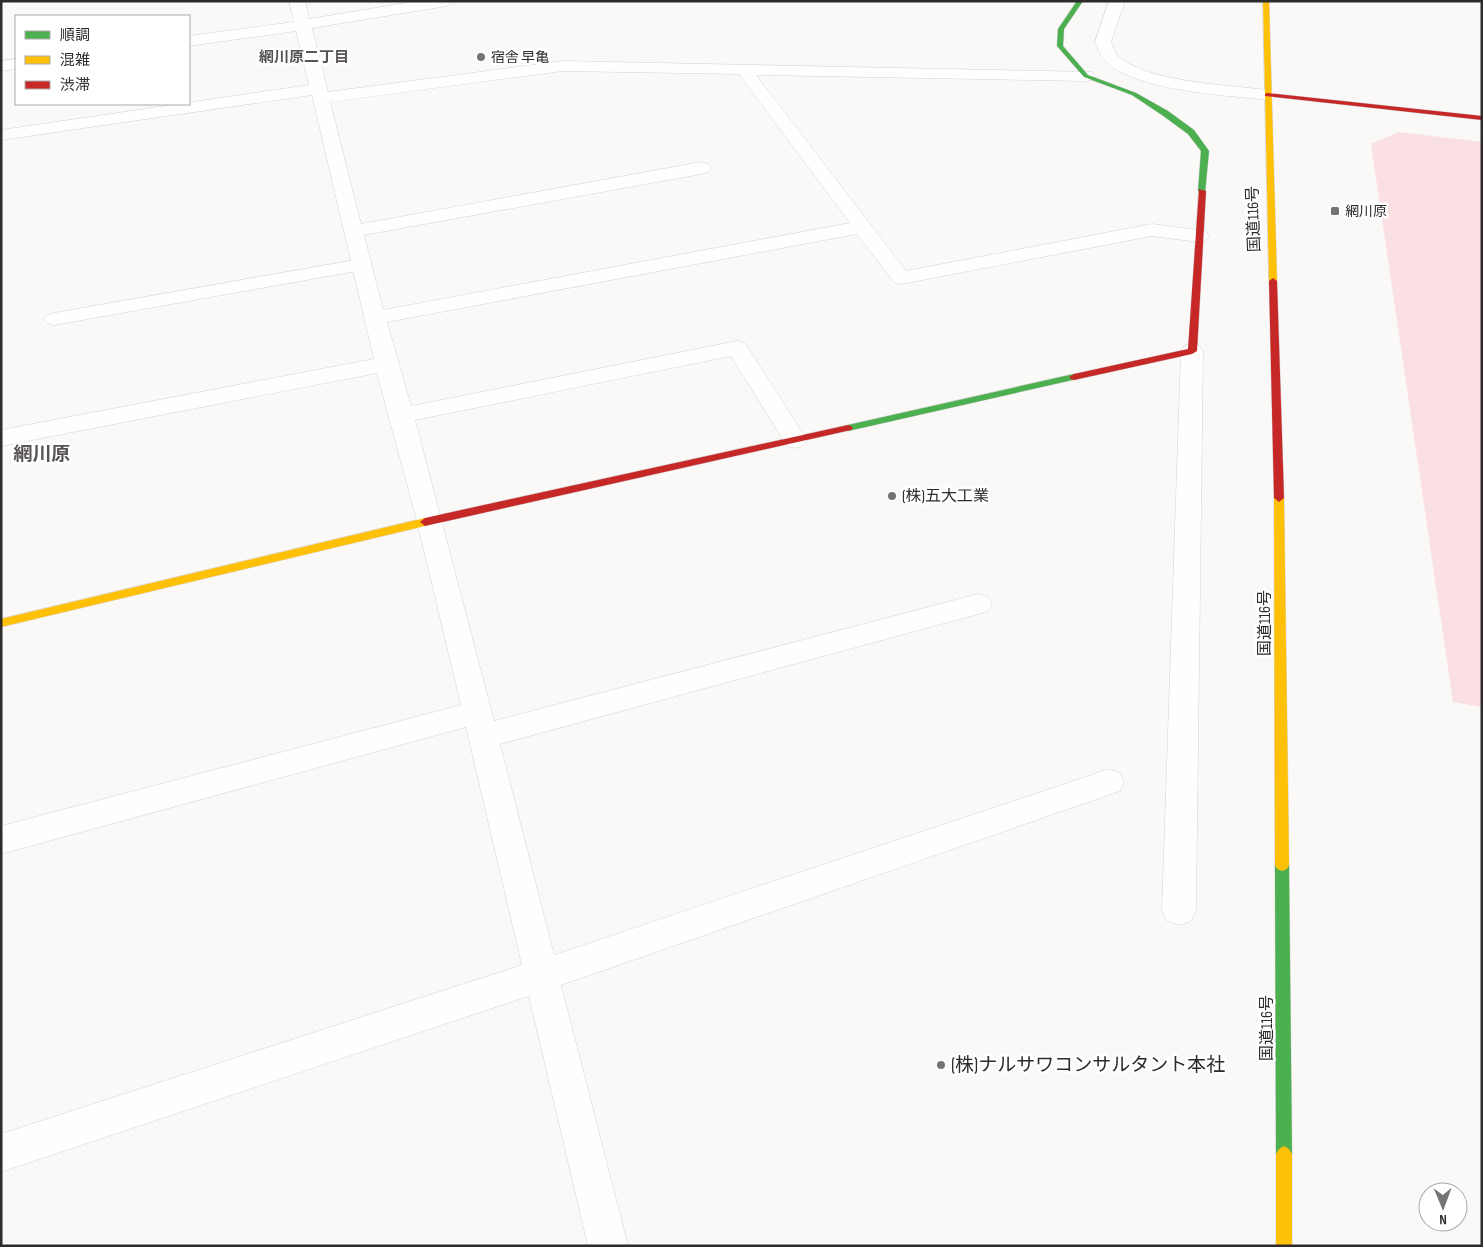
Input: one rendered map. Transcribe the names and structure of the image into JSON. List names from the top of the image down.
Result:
{
  "streets": {
    "main road": ["国道116号"]
  },
  "districts": ["網川原二丁目", "網川原"],
  "places": {
    "other": ["宿舎 早亀", "(株)五大工業", "(株)ナルサワコンサルタント本社"],
    "transit": ["網川原"]
  },
  "legend": ["順調", "混雑", "渋滞"],
  "north": "bottom"
}
